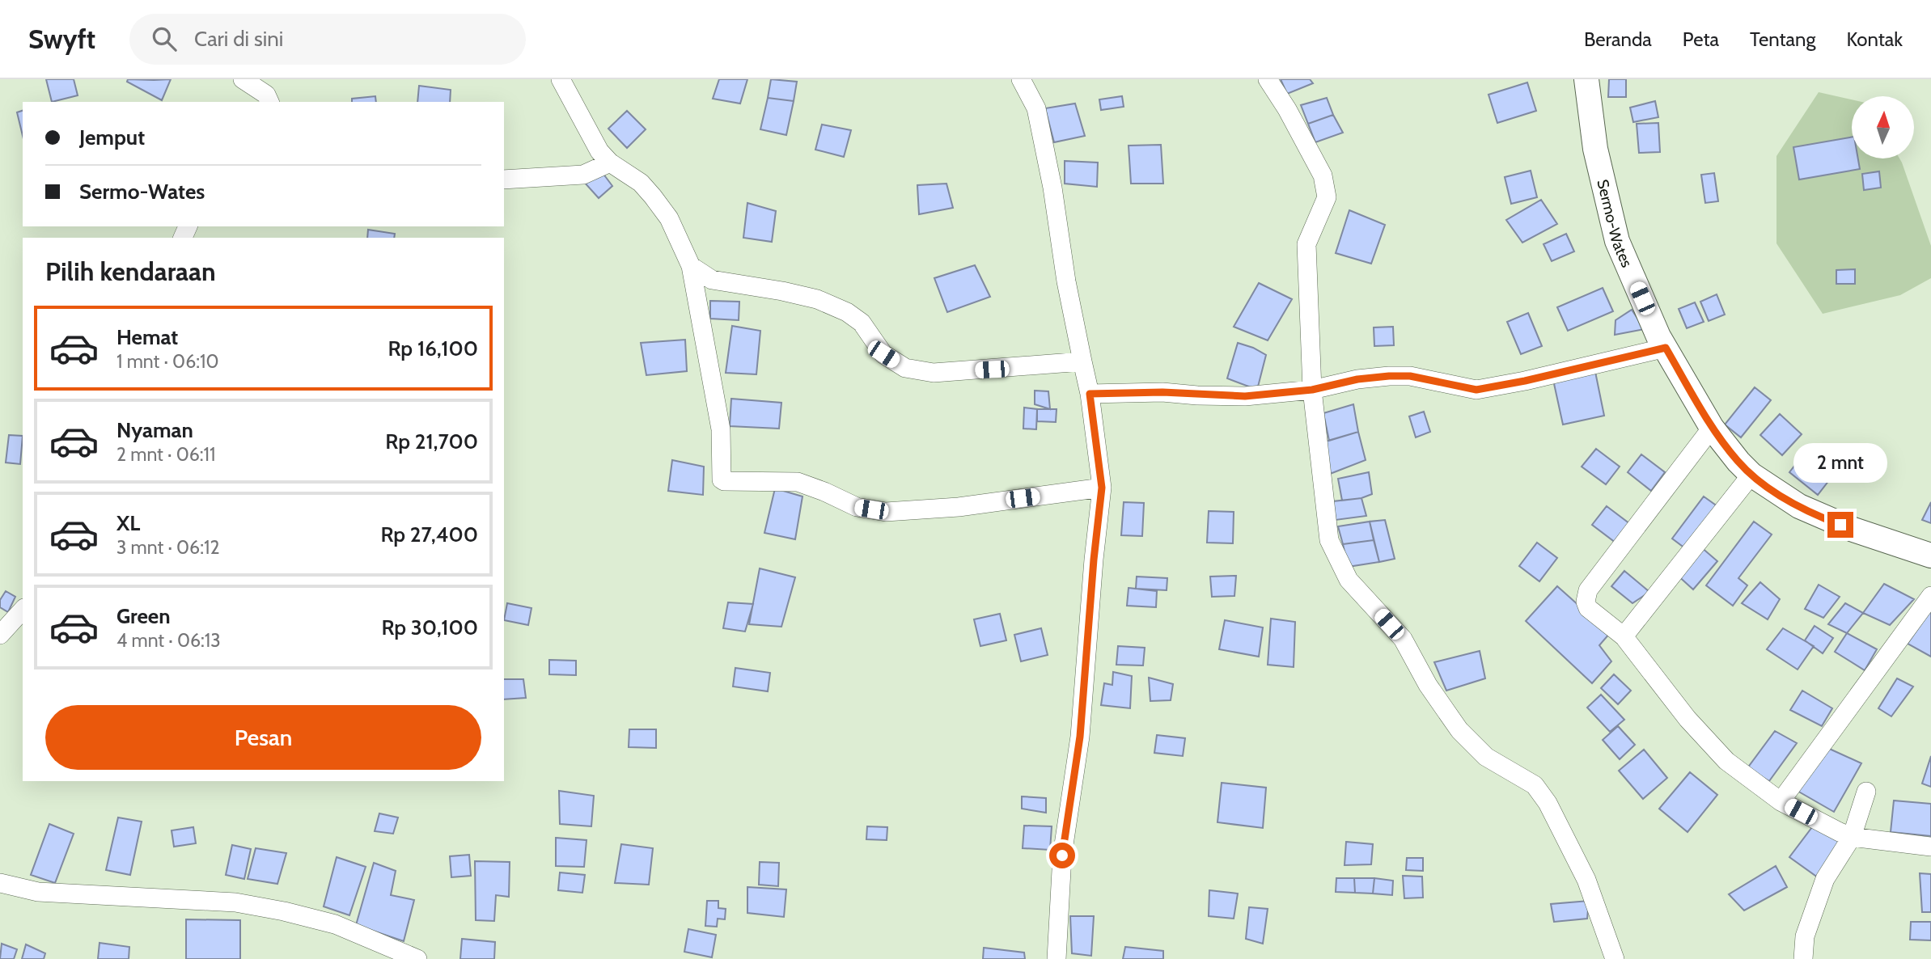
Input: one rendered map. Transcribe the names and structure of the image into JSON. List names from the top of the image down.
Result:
{
  "streets": {
    "main road": ["Sermo-Wates"]
  },
  "north": "top",
  "page": {
    "header": "Swyft",
    "search": "Cari di sini",
    "nav": [
      "Beranda",
      "Peta",
      "Tentang",
      "Kontak"
    ],
    "banner": ["Jemput", "Sermo-Wates"],
    "heading": "Pilih kendaraan",
    "list": [
      {
        "name": "Hemat",
        "note": "1 mnt · 06:10",
        "value": "Rp 16,100"
      },
      {
        "name": "Nyaman",
        "note": "2 mnt · 06:11",
        "value": "Rp 21,700"
      },
      {
        "name": "XL",
        "note": "3 mnt · 06:12",
        "value": "Rp 27,400"
      },
      {
        "name": "Green",
        "note": "4 mnt · 06:13",
        "value": "Rp 30,100"
      }
    ],
    "bubble": "2 mnt",
    "buttons": "Pesan"
  }
}
